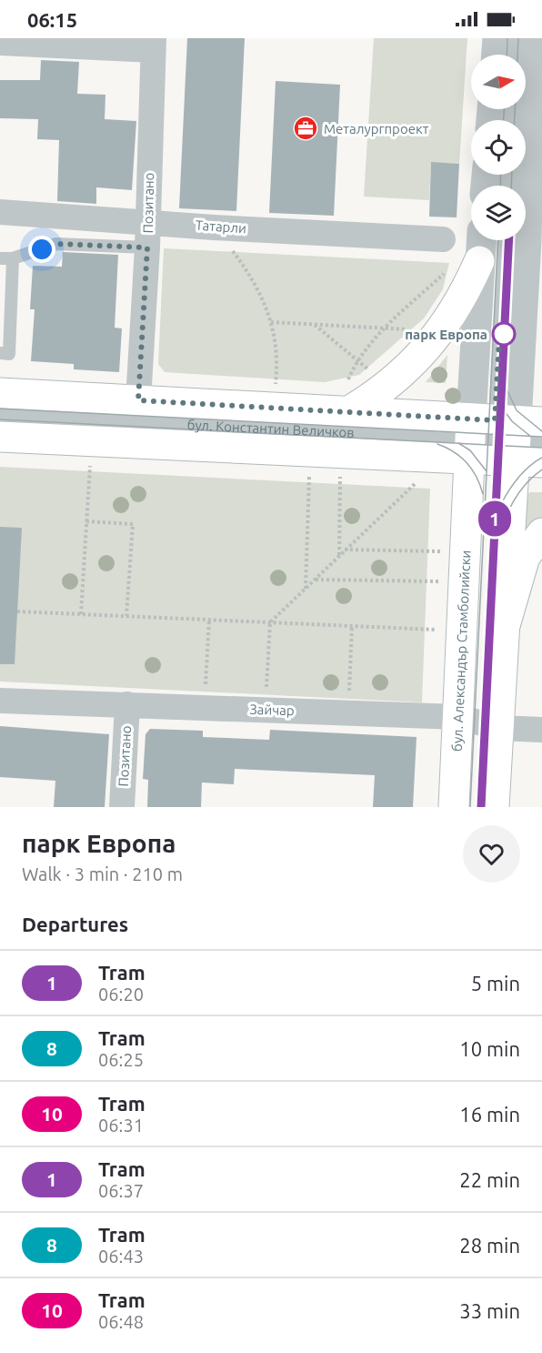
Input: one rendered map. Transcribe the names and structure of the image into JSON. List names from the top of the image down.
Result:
{
  "streets": {
    "main road": ["бул. Константин Величков", "бул. Александър Стамболийски"],
    "street": ["Позитано", "Татарли", "Зайчар"]
  },
  "crossings": [
    ["Позитано", "Татарли"],
    ["Позитано", "бул. Константин Величков"],
    ["Позитано", "Зайчар"],
    ["бул. Константин Величков", "бул. Александър Стамболийски"],
    ["бул. Александър Стамболийски", "Зайчар"]
  ],
  "places": {
    "office": ["Металургпроект"],
    "other": ["парк Европа"]
  },
  "lines": ["tram line 1"],
  "north": "right",
  "page": {
    "status": "06:15",
    "on_map": "1",
    "heading": [
      ["парк Европа", "Walk · 3 min · 210 m"],
      "Departures"
    ],
    "list": [
      {
        "mark": "1",
        "name": "Tram",
        "note": "06:20",
        "value": "5 min"
      },
      {
        "mark": "8",
        "name": "Tram",
        "note": "06:25",
        "value": "10 min"
      },
      {
        "mark": "10",
        "name": "Tram",
        "note": "06:31",
        "value": "16 min"
      },
      {
        "mark": "1",
        "name": "Tram",
        "note": "06:37",
        "value": "22 min"
      },
      {
        "mark": "8",
        "name": "Tram",
        "note": "06:43",
        "value": "28 min"
      },
      {
        "mark": "10",
        "name": "Tram",
        "note": "06:48",
        "value": "33 min"
      }
    ]
  }
}
